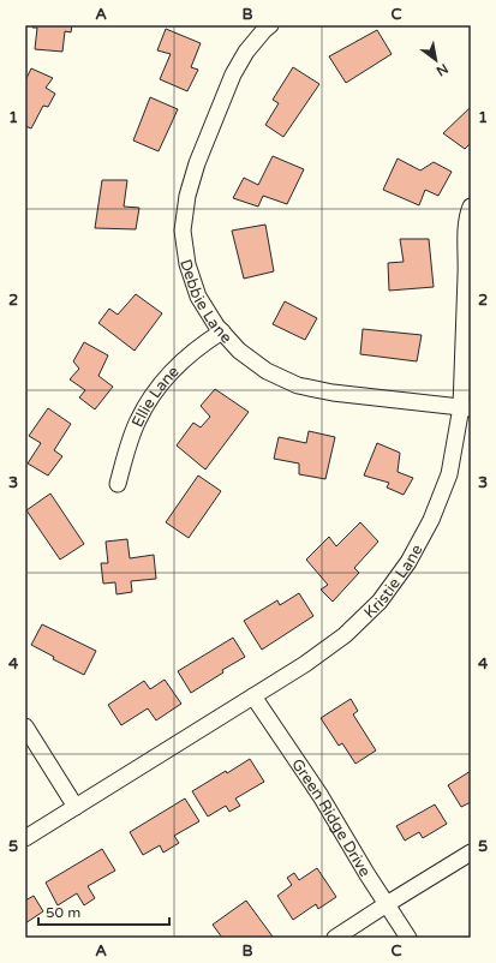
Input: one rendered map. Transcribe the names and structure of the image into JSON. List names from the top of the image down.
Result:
{
  "streets": {
    "street": [
      "Debbie Lane",
      "Ellie Lane",
      "Kristie Lane",
      "Green Ridge Drive"
    ]
  },
  "crossings": [
    ["Debbie Lane", "Ellie Lane"],
    ["Debbie Lane", "Kristie Lane"],
    ["Kristie Lane", "Green Ridge Drive"]
  ],
  "scale_bar": "50 m",
  "north": "bottom right",
  "grid": {
    "columns": ["A", "B", "C"],
    "rows": [
      "1",
      "2",
      "3",
      "4",
      "5"
    ]
  }
}
